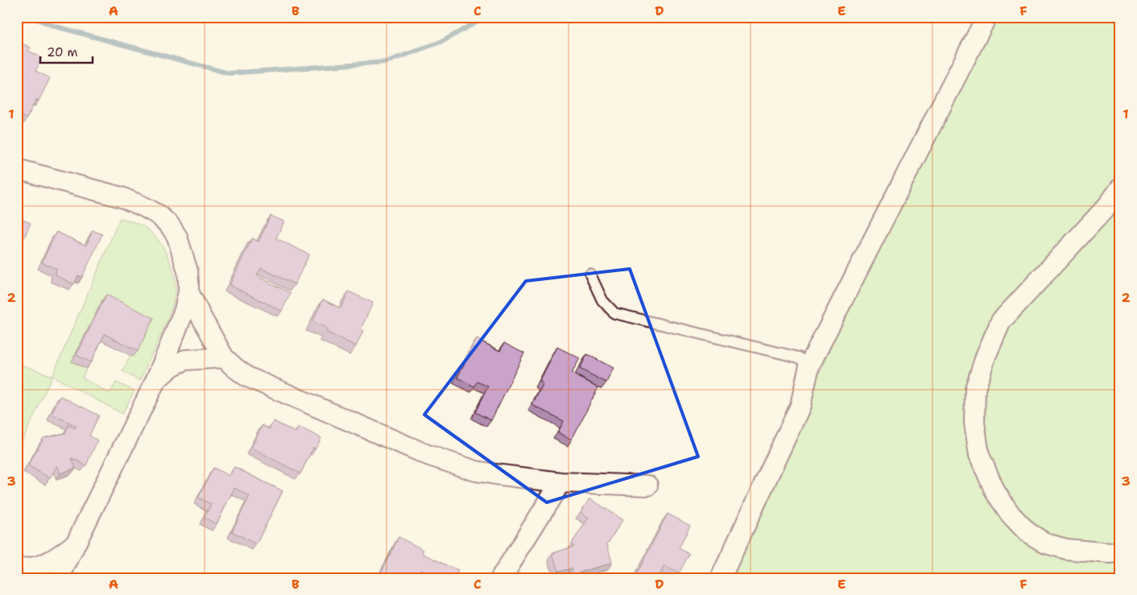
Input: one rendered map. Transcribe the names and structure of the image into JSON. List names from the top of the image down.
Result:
{
  "scale_bar": "20 m",
  "grid": {
    "columns": [
      "A",
      "B",
      "C",
      "D",
      "E",
      "F"
    ],
    "rows": ["1", "2", "3"]
  }
}
